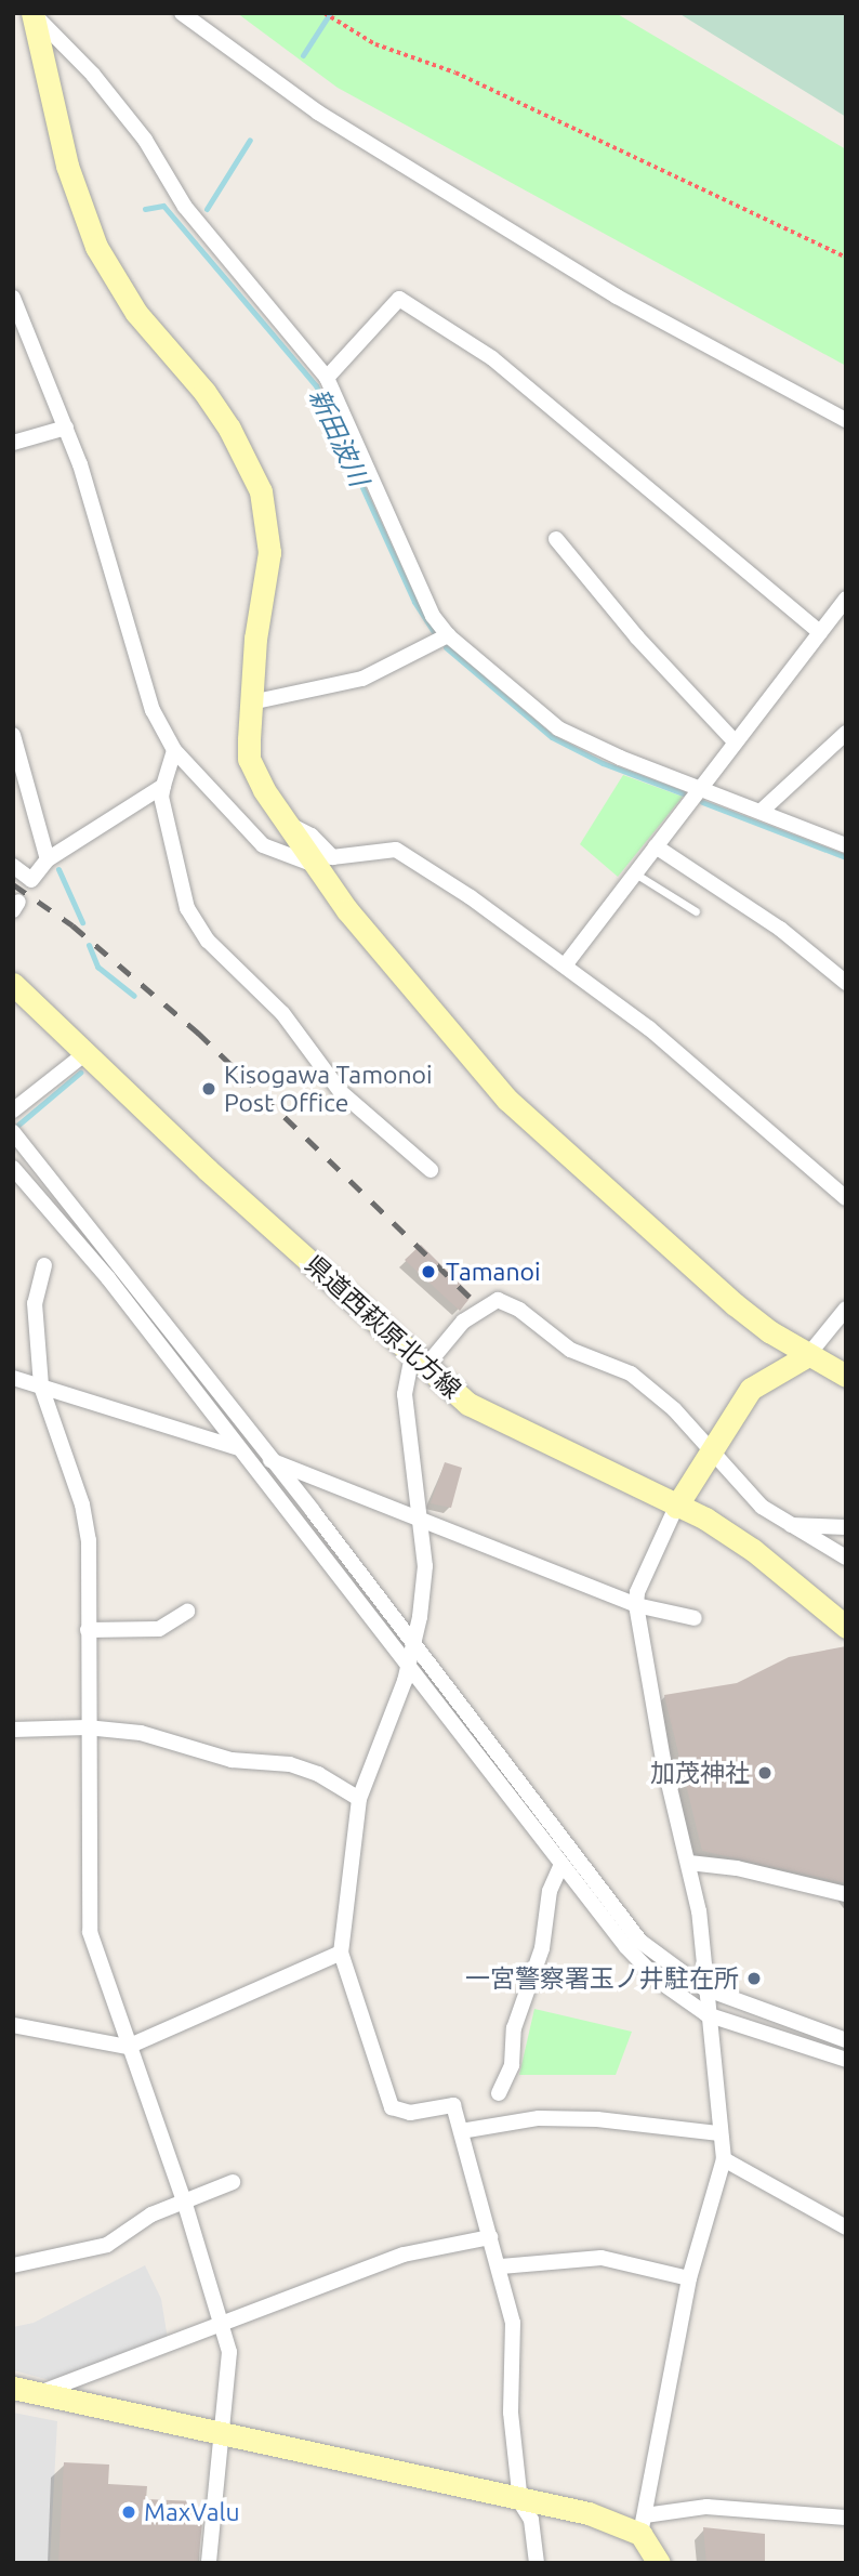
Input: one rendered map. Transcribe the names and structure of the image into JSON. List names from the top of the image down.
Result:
{
  "streets": {
    "street": ["県道西萩原北方線"]
  },
  "water": ["新田波川"],
  "places": [
    "Kisogawa Tamonoi Post Office",
    "Tamanoi",
    "加茂神社",
    "一宮警察署玉ノ井駐在所",
    "MaxValu"
  ]
}
